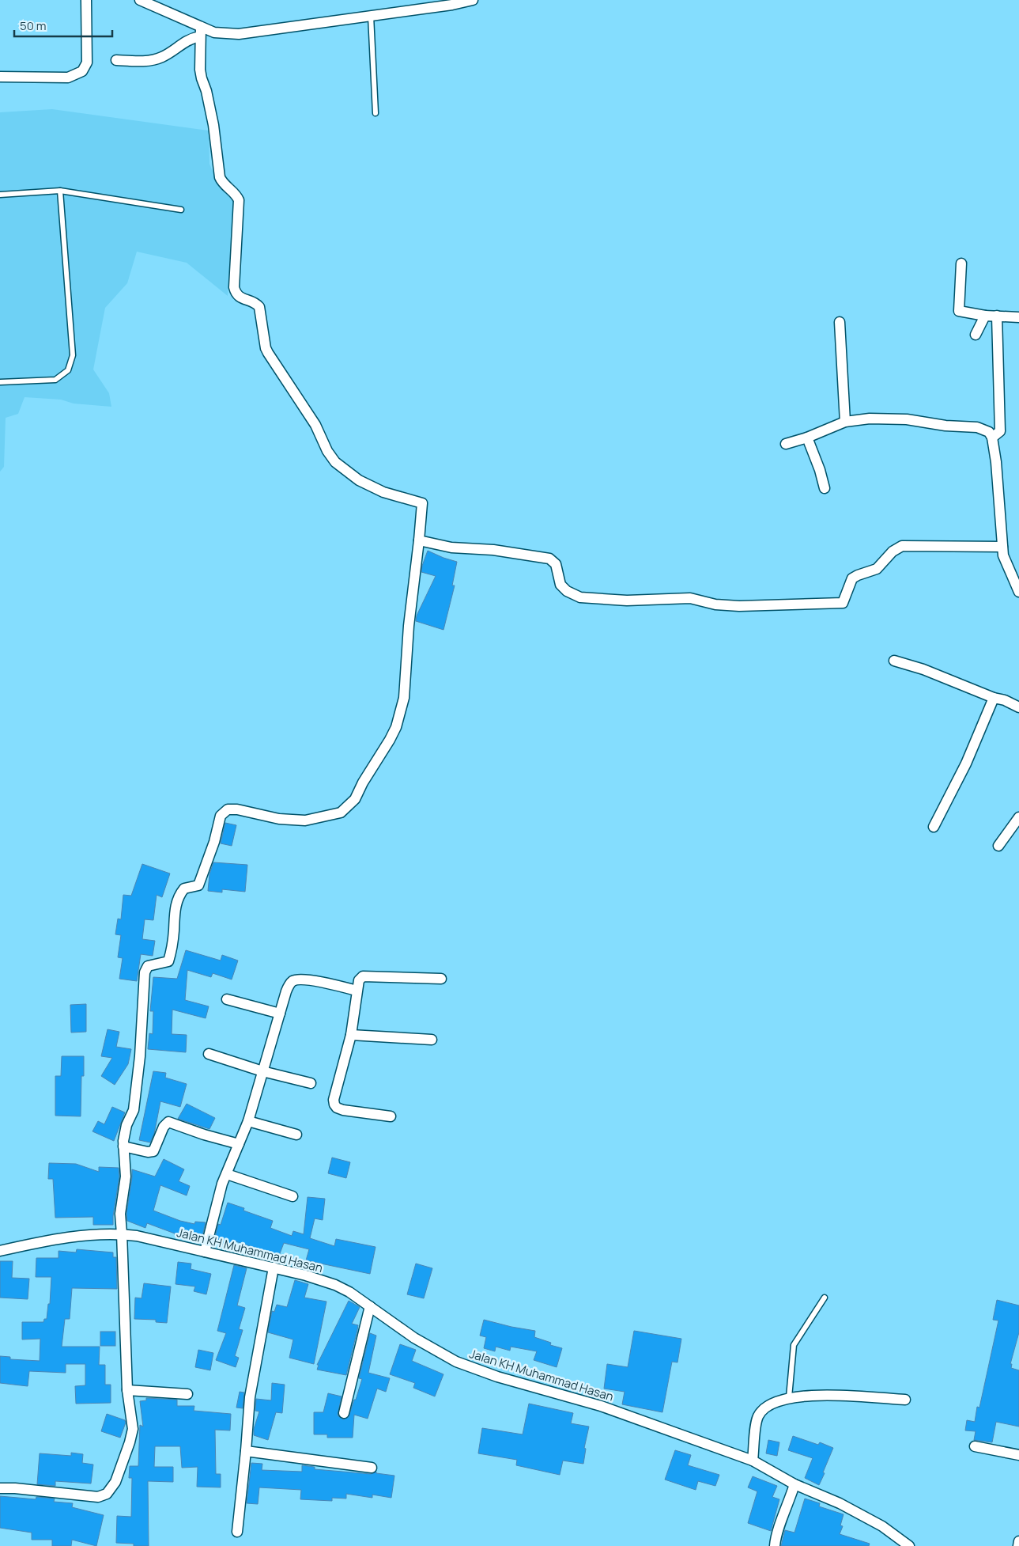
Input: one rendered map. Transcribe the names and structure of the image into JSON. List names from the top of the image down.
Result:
{
  "streets": {
    "street": ["Jalan KH Muhammad Hasan"]
  },
  "scale_bar": "50 m"
}
